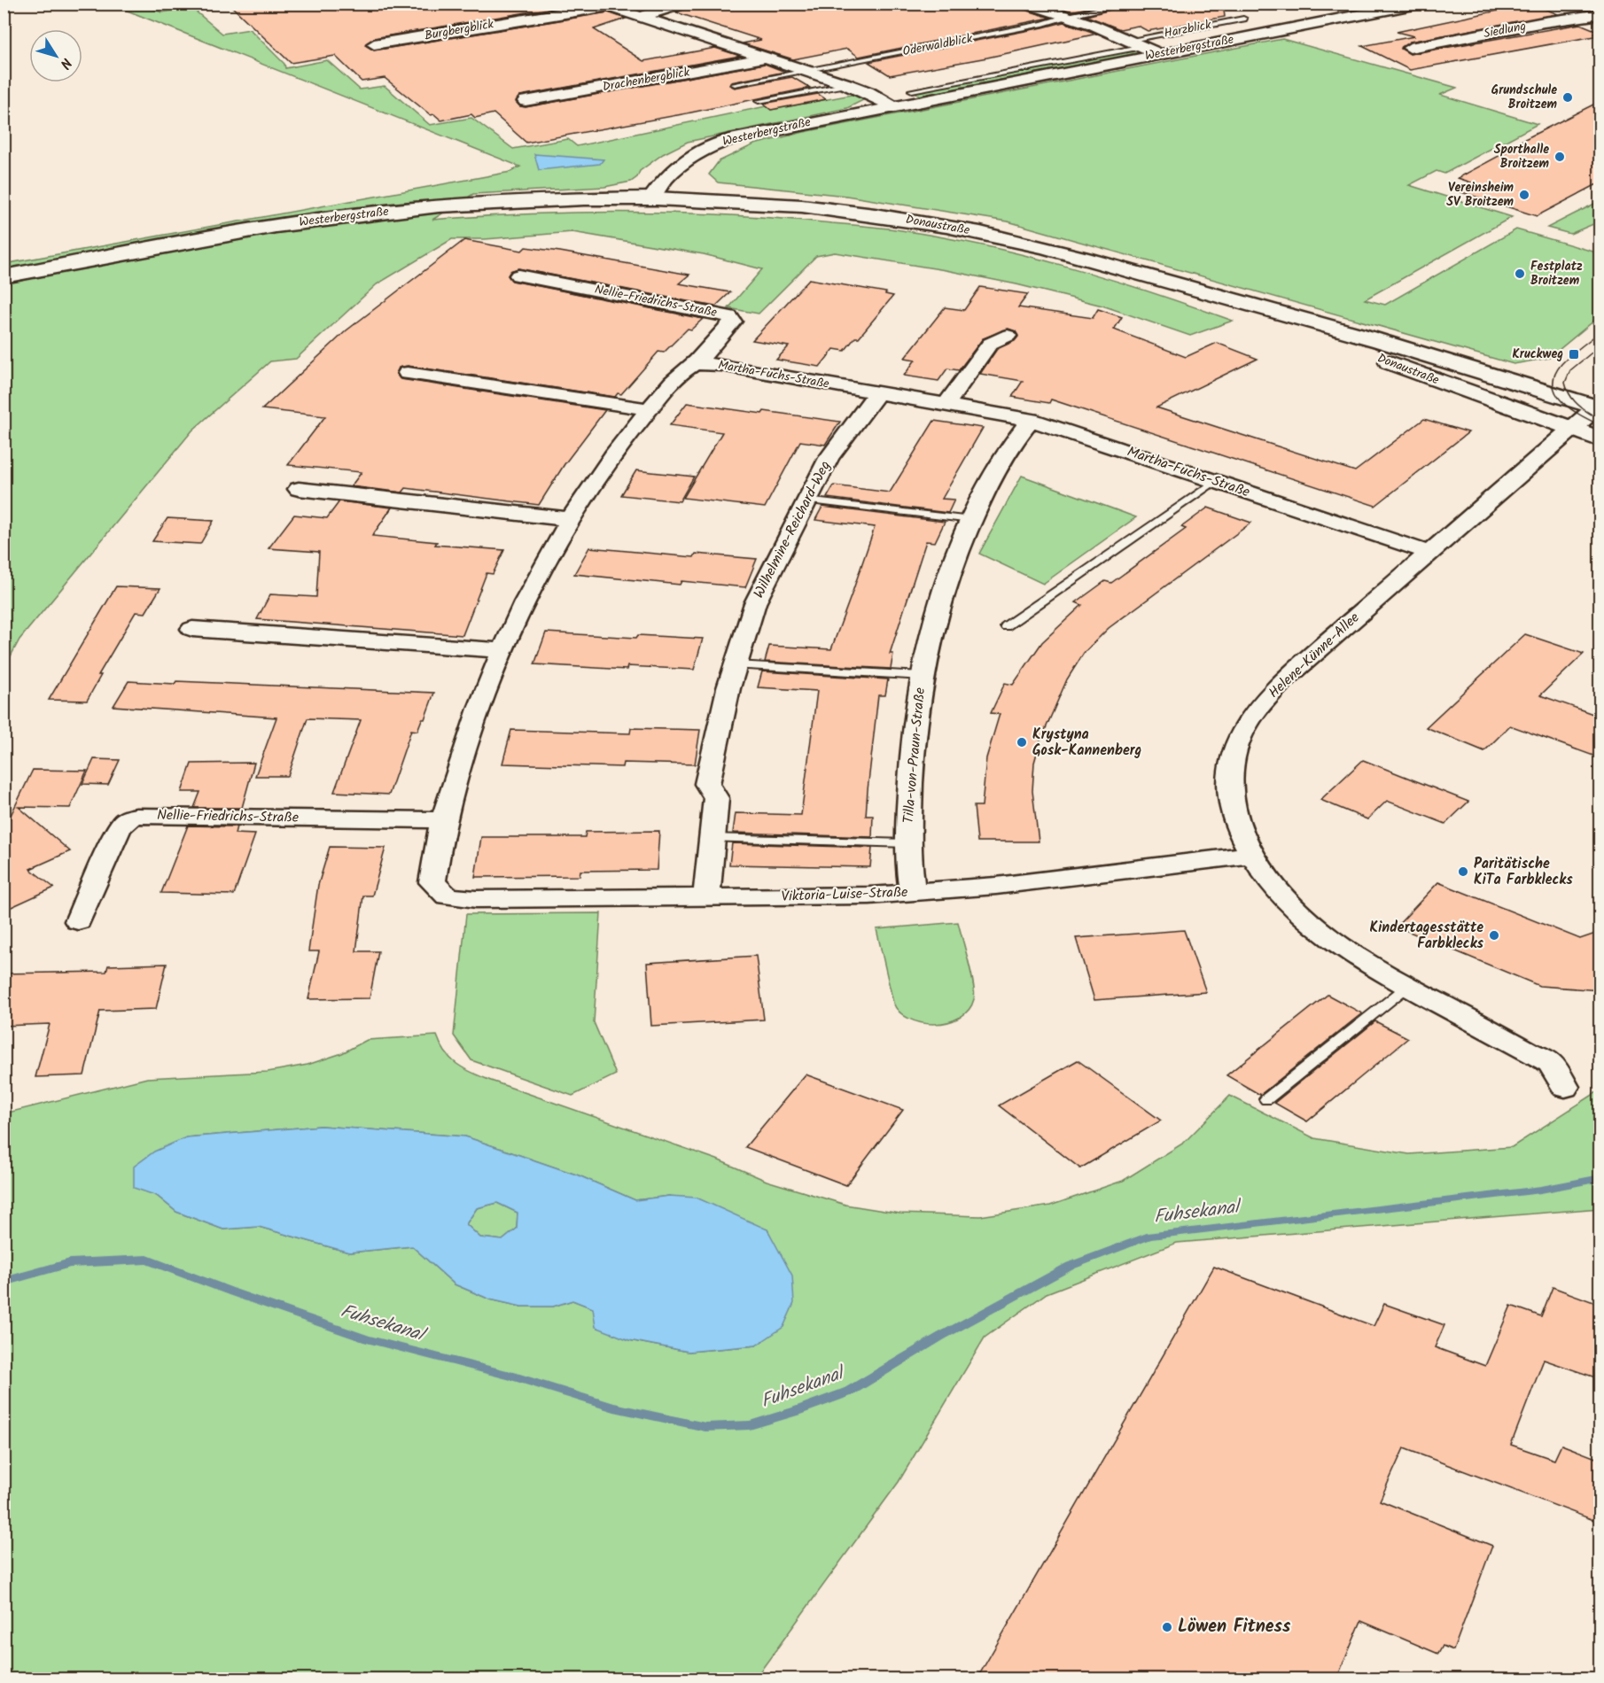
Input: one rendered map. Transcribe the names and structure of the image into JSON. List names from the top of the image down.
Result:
{
  "streets": {
    "main road": ["Westerbergstraße", "Donaustraße"],
    "street": [
      "Harzblick",
      "Burgbergblick",
      "Siedlung",
      "Oderwaldblick",
      "Drachenbergblick",
      "Nellie-Friedrichs-Straße",
      "Martha-Fuchs-Straße",
      "Wilhelmine-Reichard-Weg",
      "Helene-Künne-Allee",
      "Tilla-von-Praun-Straße",
      "Viktoria-Luise-Straße"
    ]
  },
  "crossings": [
    ["Harzblick", "Oderwaldblick"],
    ["Harzblick", "Westerbergstraße"],
    ["Burgbergblick", "Oderwaldblick"],
    ["Oderwaldblick", "Westerbergstraße"],
    ["Oderwaldblick", "Drachenbergblick"],
    ["Westerbergstraße", "Donaustraße"],
    ["Donaustraße", "Helene-Künne-Allee"],
    ["Nellie-Friedrichs-Straße", "Martha-Fuchs-Straße"],
    ["Nellie-Friedrichs-Straße", "Viktoria-Luise-Straße"],
    ["Martha-Fuchs-Straße", "Wilhelmine-Reichard-Weg"],
    ["Martha-Fuchs-Straße", "Helene-Künne-Allee"],
    ["Martha-Fuchs-Straße", "Tilla-von-Praun-Straße"],
    ["Wilhelmine-Reichard-Weg", "Viktoria-Luise-Straße"],
    ["Helene-Künne-Allee", "Viktoria-Luise-Straße"],
    ["Tilla-von-Praun-Straße", "Viktoria-Luise-Straße"]
  ],
  "water": ["Fuhsekanal"],
  "places": {
    "other": [
      "Grundschule Broitzem",
      "Sporthalle Broitzem",
      "Vereinsheim SV Broitzem",
      "Festplatz Broitzem",
      "Krystyna Gosk-Kannenberg",
      "Paritätische KiTa Farbklecks",
      "Kindertagesstätte Farbklecks",
      "Löwen Fitness"
    ],
    "transit": ["Kruckweg"]
  },
  "north": "bottom right"
}
